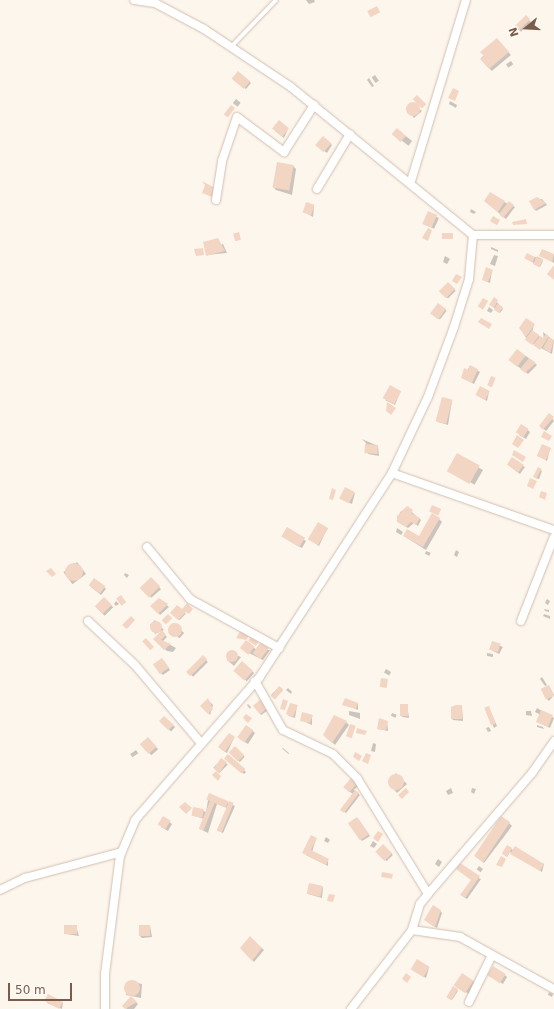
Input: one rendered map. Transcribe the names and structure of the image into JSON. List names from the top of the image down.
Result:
{
  "scale_bar": "50 m",
  "north": "left"
}
